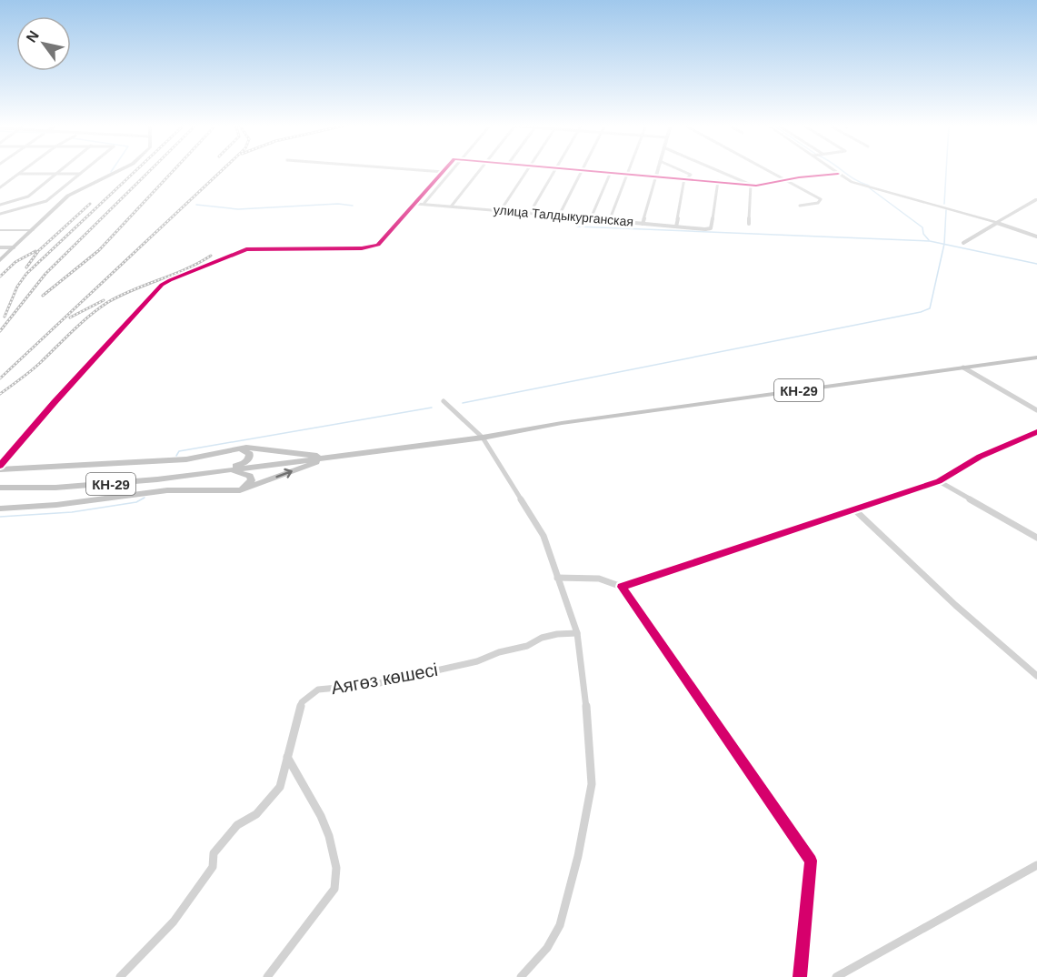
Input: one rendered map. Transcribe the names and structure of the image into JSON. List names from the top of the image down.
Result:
{
  "streets": {
    "main road": ["КН-29"],
    "street": ["улица Талдыкурганская", "Аягөз көшесі"]
  },
  "north": "top left"
}
